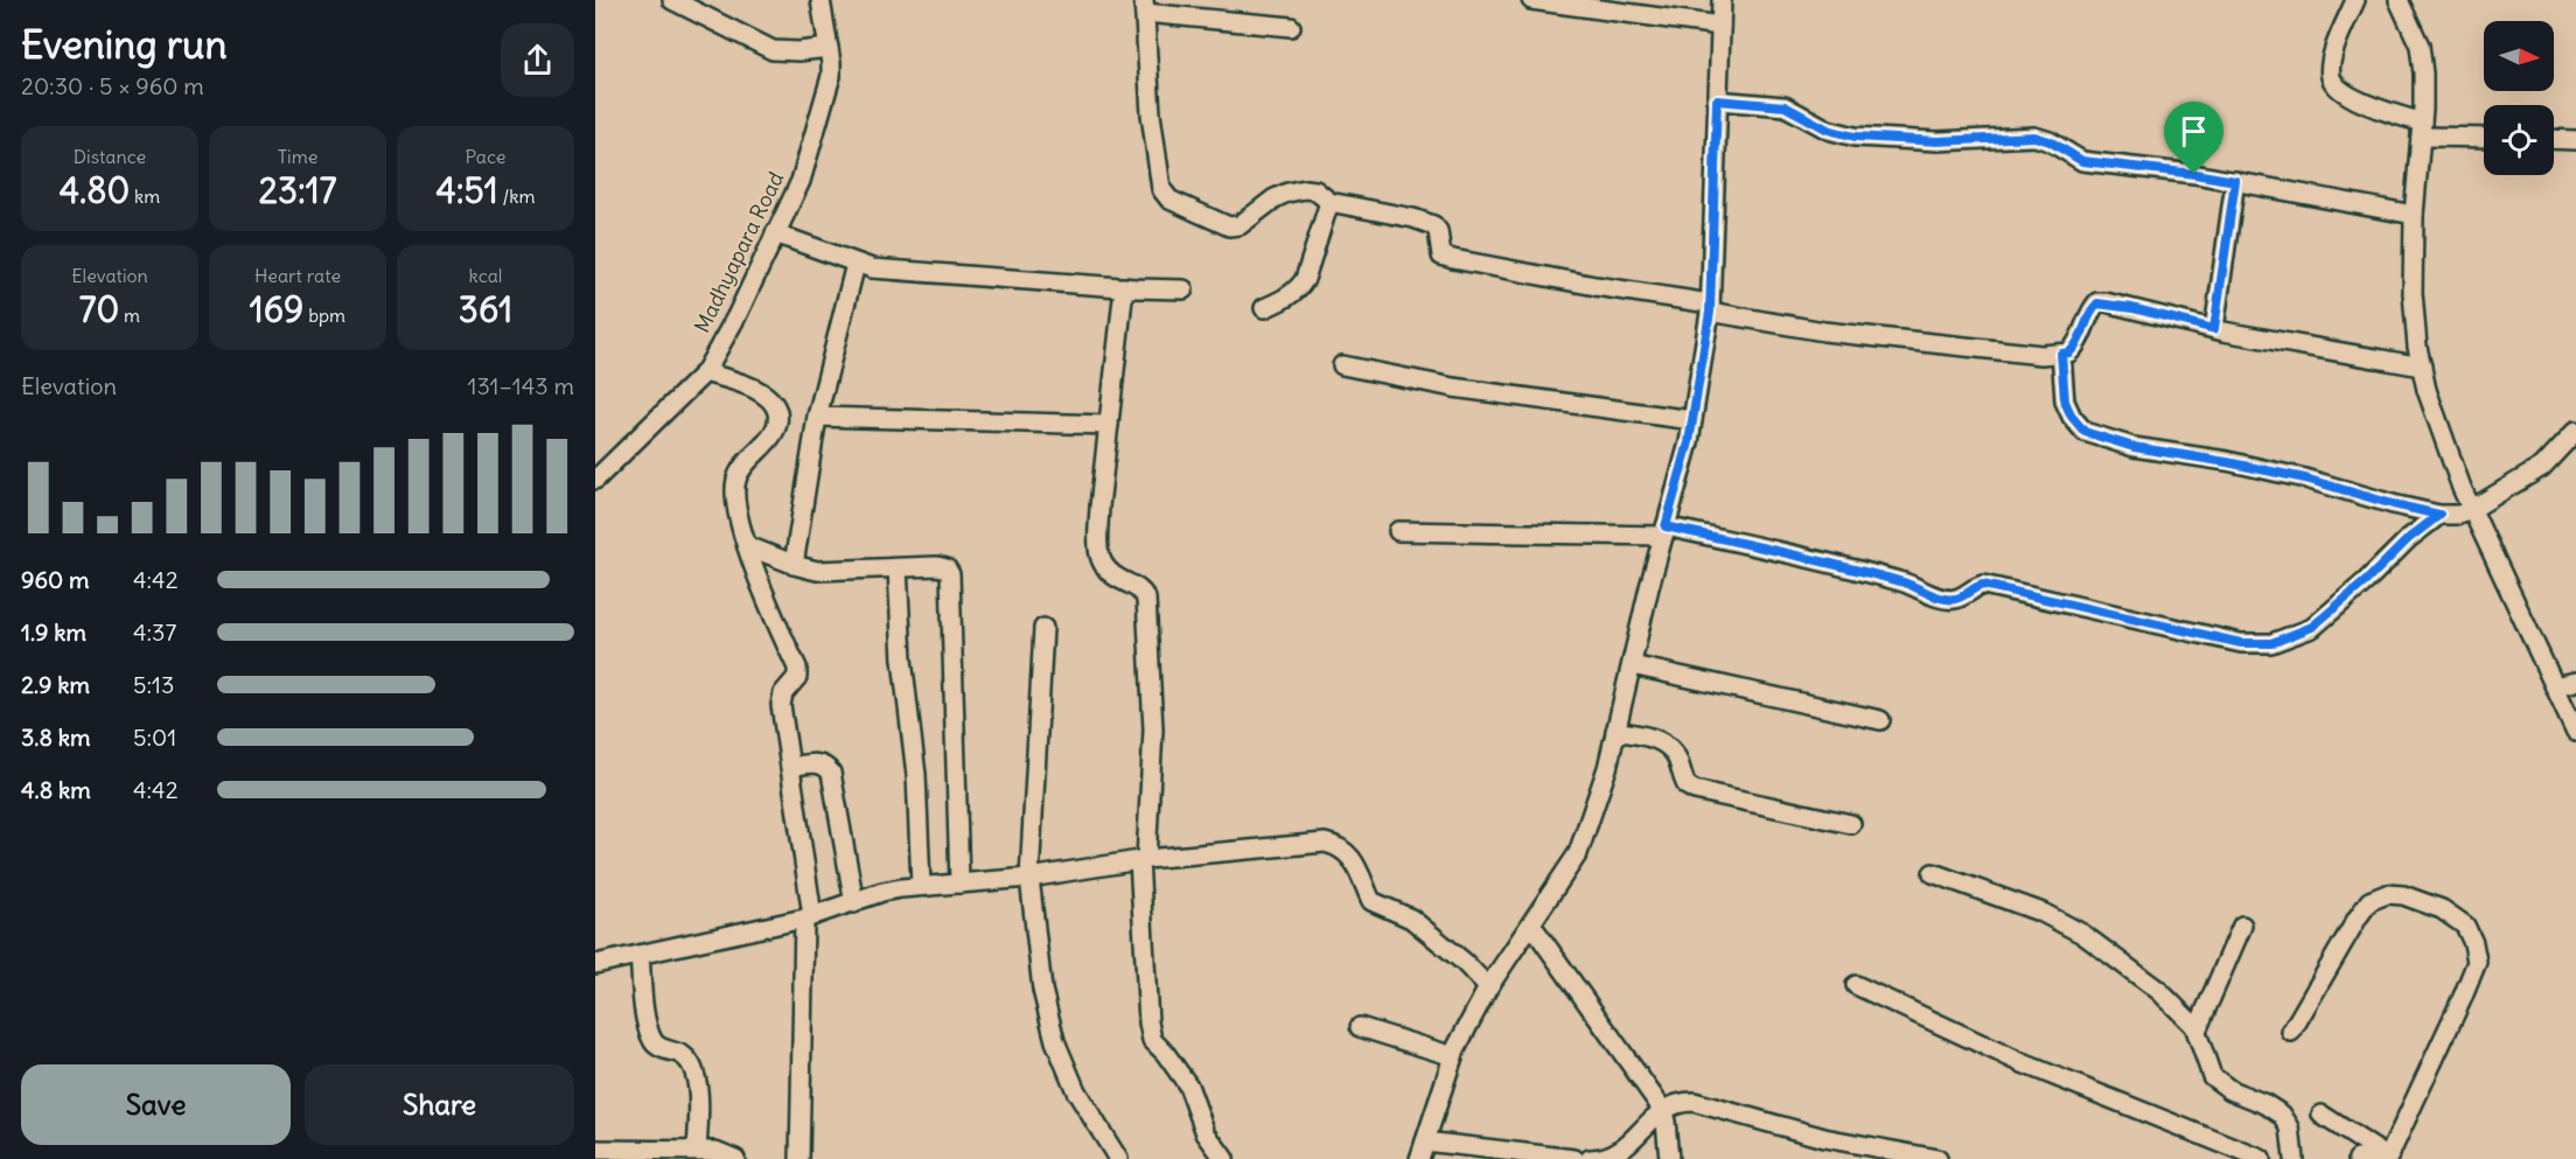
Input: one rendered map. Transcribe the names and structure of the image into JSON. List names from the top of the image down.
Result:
{
  "streets": {
    "street": ["Madhyapara Road"]
  },
  "north": "right",
  "page": {
    "heading": ["Evening run", "20:30 · 5 × 960 m"],
    "stats": [
      ["Distance", "4.80 km"],
      ["Time", "23:17"],
      ["Pace", "4:51 /km"],
      ["Elevation", "70 m"],
      ["Heart rate", "169 bpm"],
      ["kcal", "361"]
    ],
    "chart": ["Elevation", "131–143 m"],
    "list": [
      {
        "name": "960 m",
        "note": "4:42"
      },
      {
        "name": "1.9 km",
        "note": "4:37"
      },
      {
        "name": "2.9 km",
        "note": "5:13"
      },
      {
        "name": "3.8 km",
        "note": "5:01"
      },
      {
        "name": "4.8 km",
        "note": "4:42"
      }
    ],
    "buttons": ["Save", "Share"]
  }
}
